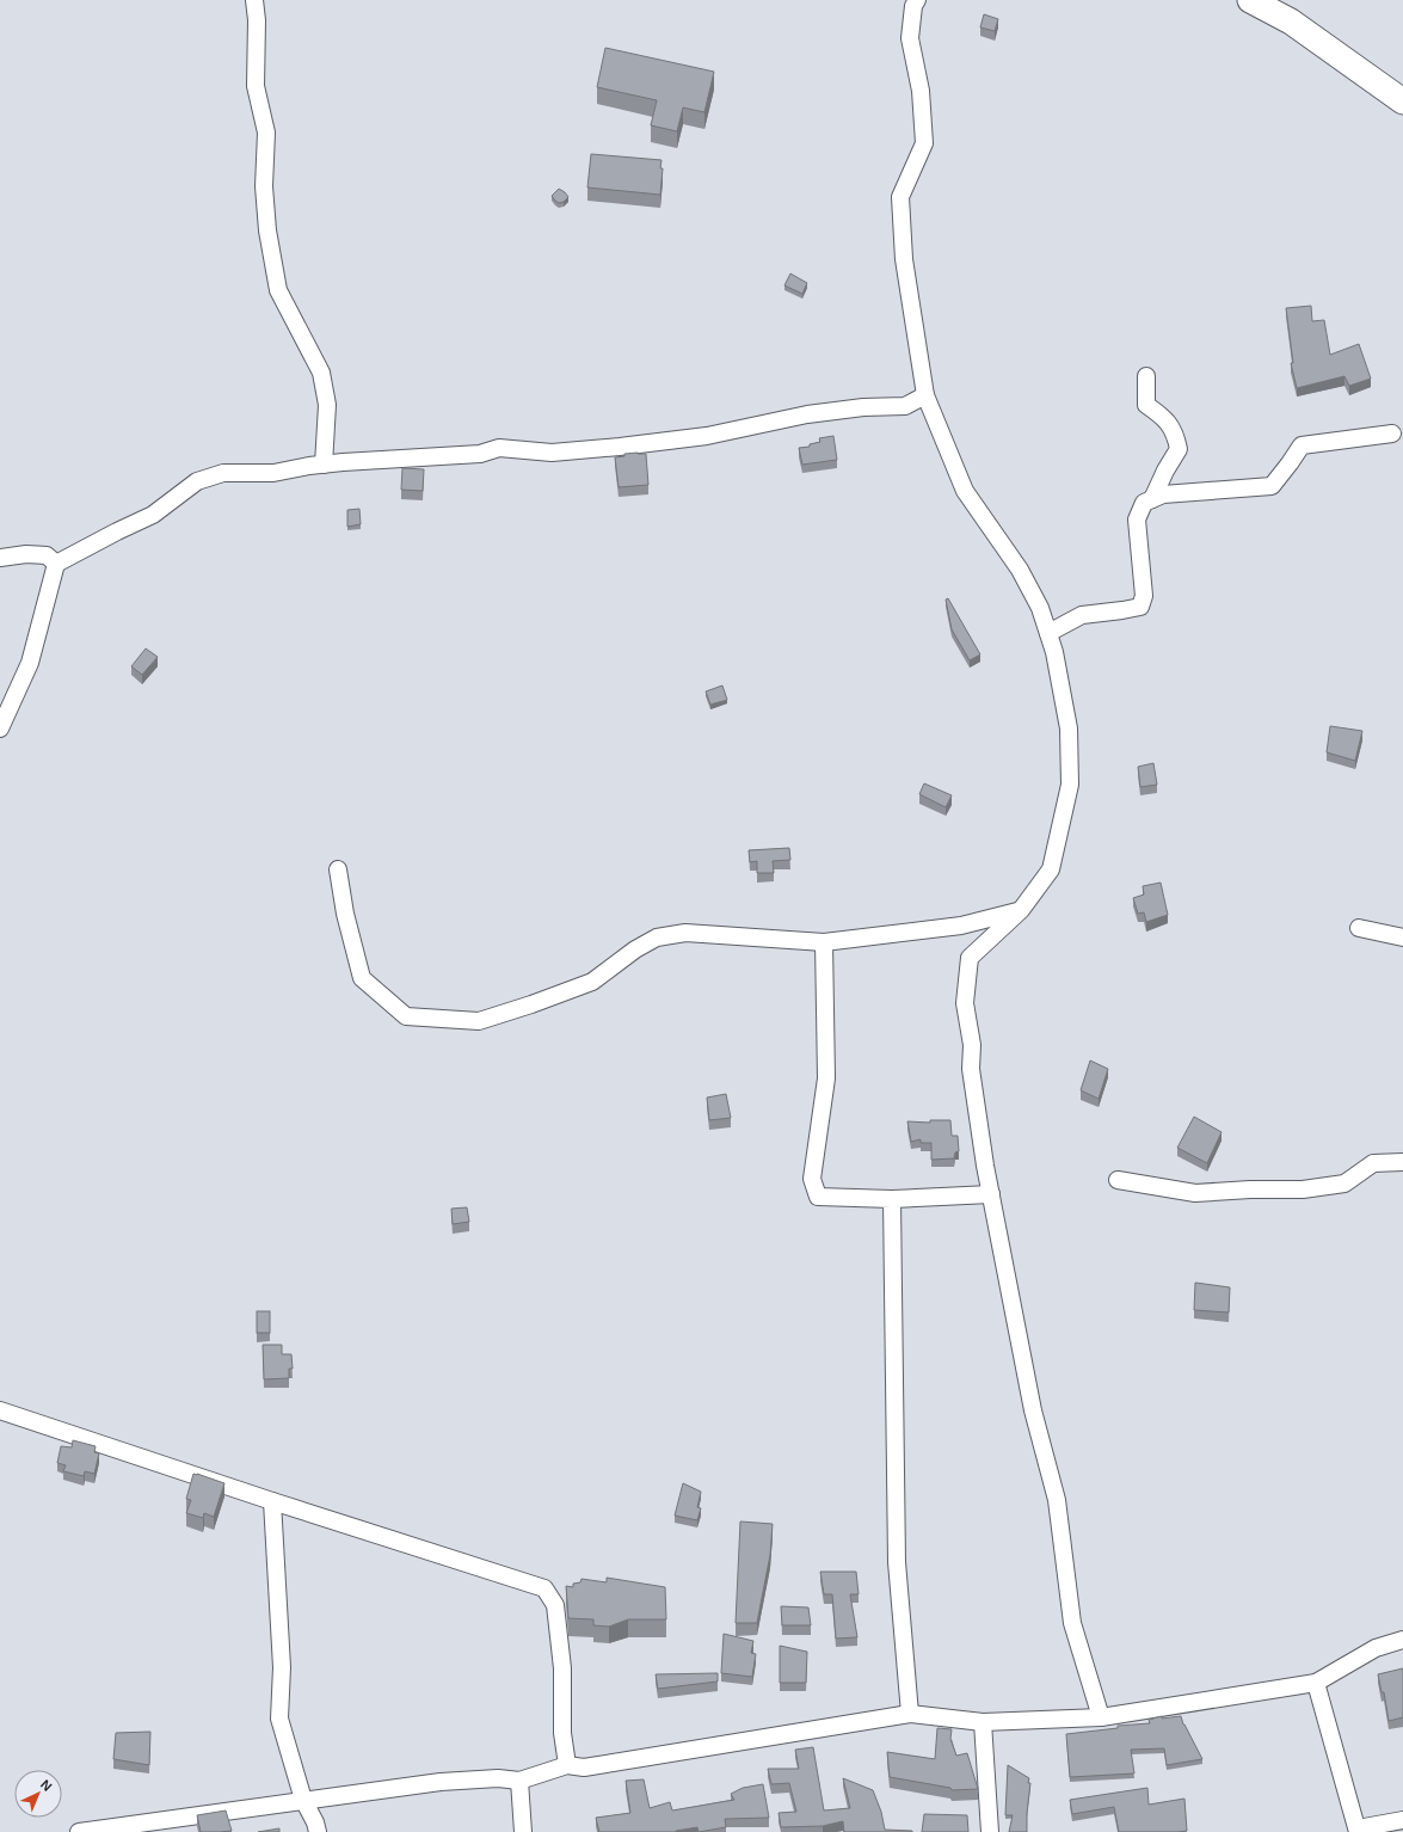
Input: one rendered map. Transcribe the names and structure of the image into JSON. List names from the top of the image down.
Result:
{
  "north": "top right"
}
